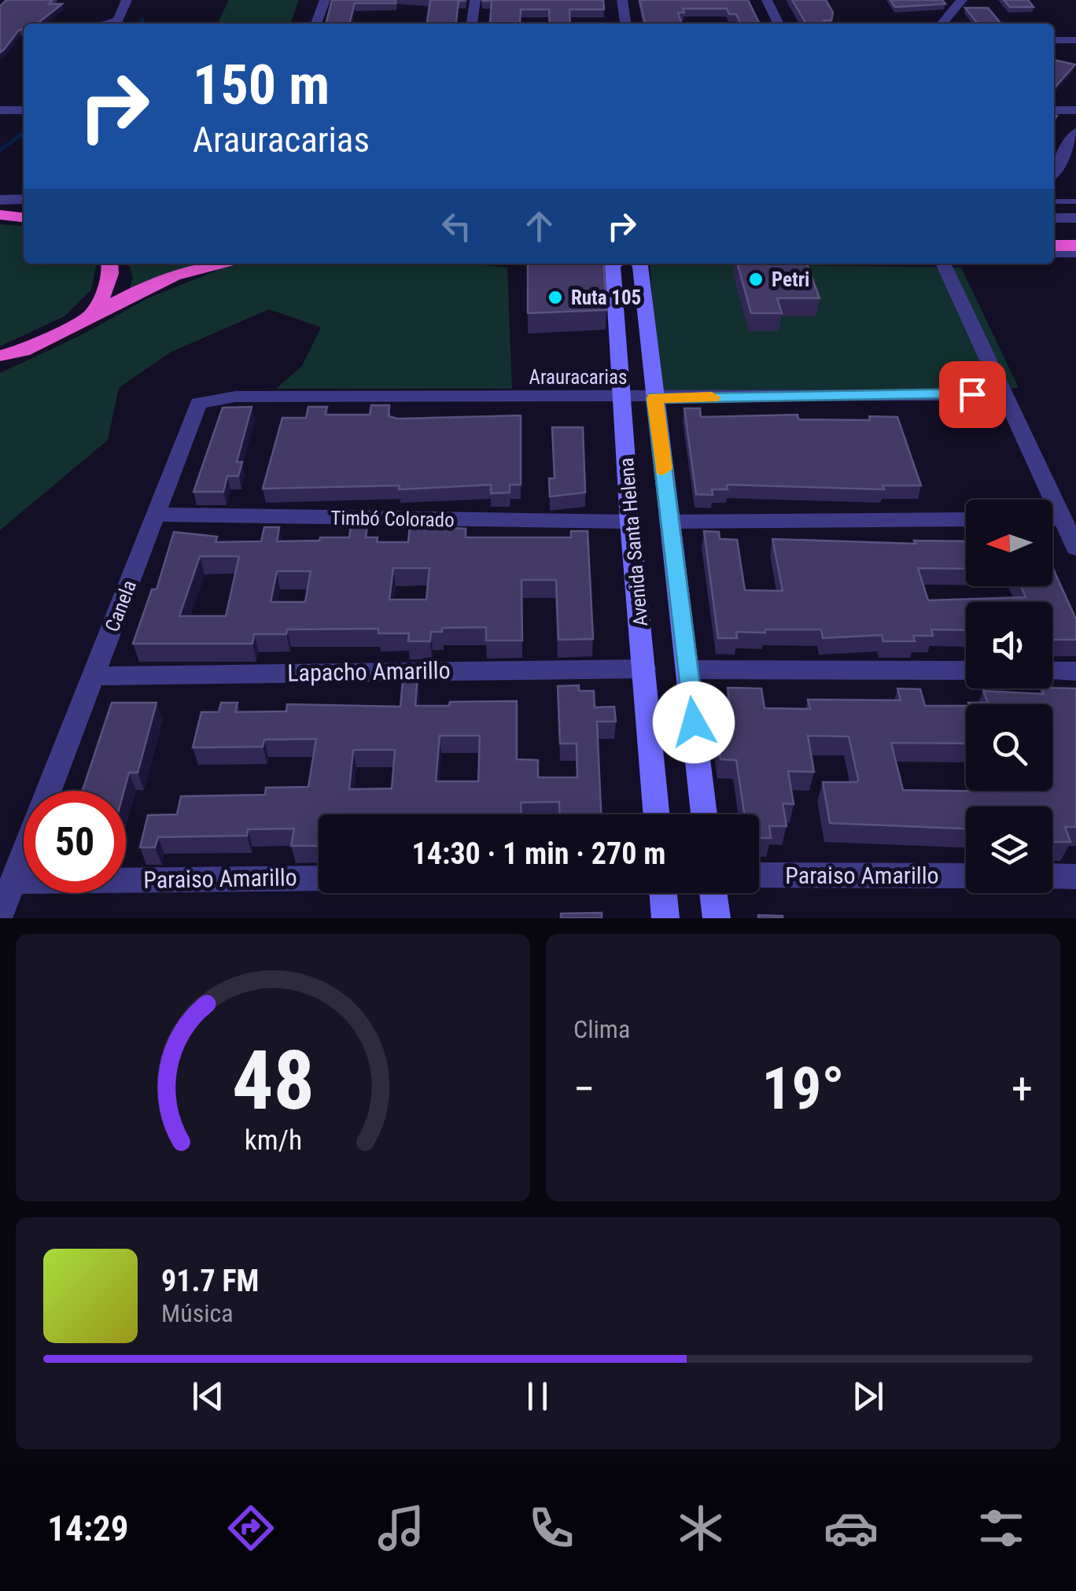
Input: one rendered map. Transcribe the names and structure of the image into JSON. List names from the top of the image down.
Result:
{
  "streets": {
    "main road": ["Avenida Santa Helena"],
    "street": [
      "Arauracarias",
      "Timbó Colorado",
      "Canela",
      "Lapacho Amarillo",
      "Paraiso Amarillo"
    ]
  },
  "crossings": [
    ["Arauracarias", "Avenida Santa Helena"],
    ["Arauracarias", "Canela"],
    ["Timbó Colorado", "Avenida Santa Helena"],
    ["Timbó Colorado", "Canela"],
    ["Avenida Santa Helena", "Lapacho Amarillo"],
    ["Canela", "Lapacho Amarillo"],
    ["Canela", "Paraiso Amarillo"]
  ],
  "places": ["Petri", "Ruta 105"],
  "north": "left",
  "page": {
    "turn": ["150 m", "Arauracarias"],
    "limit": "50",
    "trip": "14:30 · 1 min · 270 m",
    "tile": "Clima",
    "heat": ["−", "19°", "+"],
    "song": ["91.7 FM", "Música"],
    "tabs": "14:29",
    "gauge": ["48", "km/h"]
  }
}
